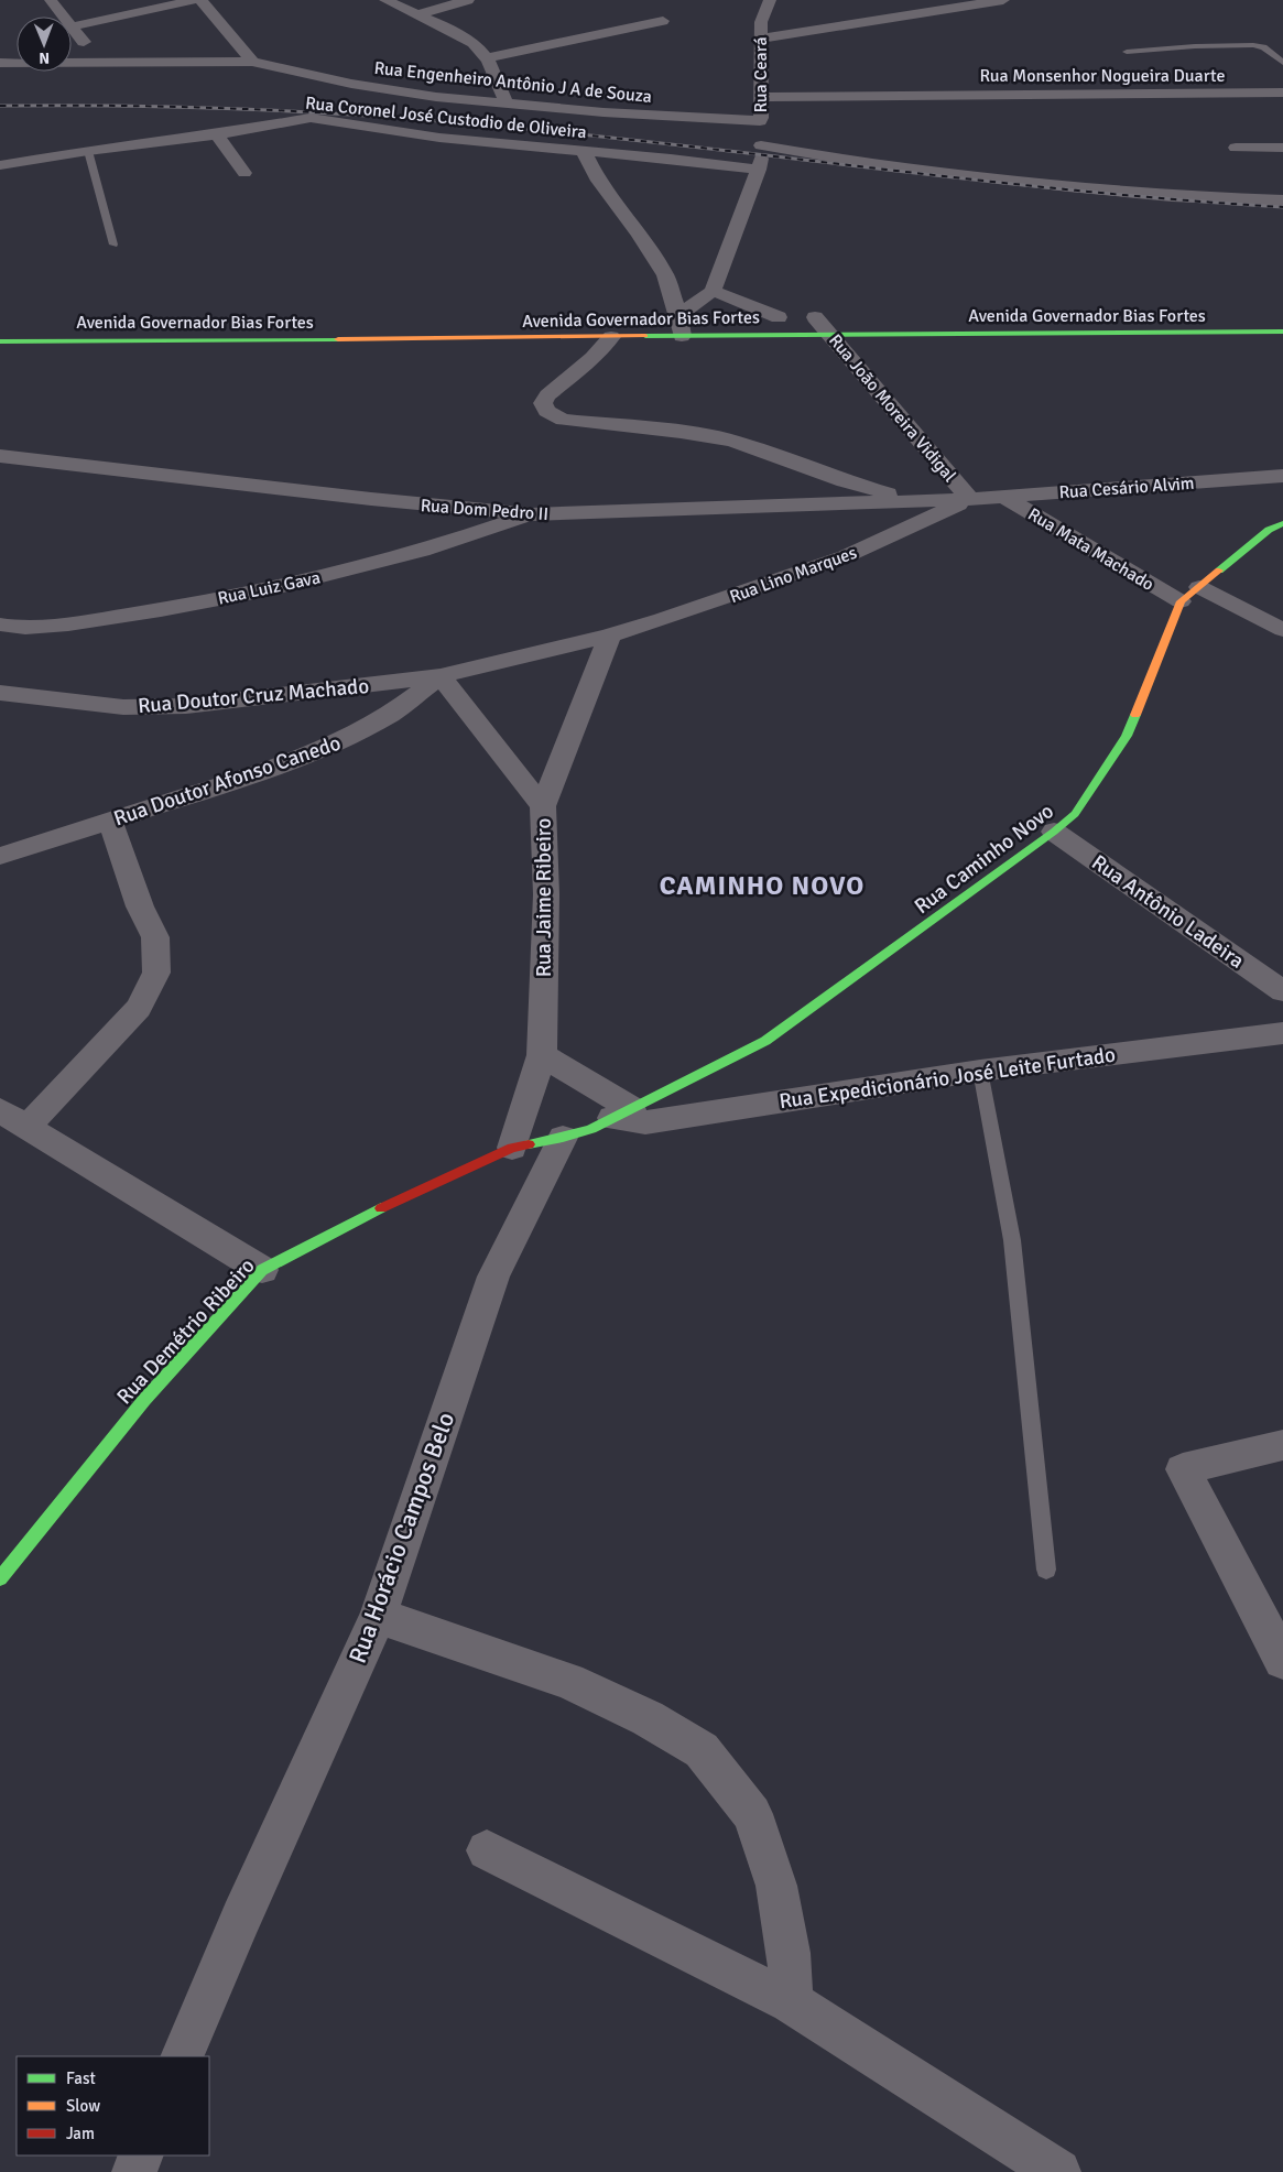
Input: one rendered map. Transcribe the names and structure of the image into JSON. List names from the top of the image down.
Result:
{
  "streets": {
    "main road": ["Avenida Governador Bias Fortes", "Rua Caminho Novo", "Rua Demétrio Ribeiro"],
    "street": [
      "Rua Ceará",
      "Rua Monsenhor Nogueira Duarte",
      "Rua Engenheiro Antônio J A de Souza",
      "Rua Coronel José Custodio de Oliveira",
      "Rua João Moreira Vidigal",
      "Rua Cesário Alvim",
      "Rua Dom Pedro II",
      "Rua Mata Machado",
      "Rua Lino Marques",
      "Rua Luiz Gava",
      "Rua Doutor Cruz Machado",
      "Rua Doutor Afonso Canedo",
      "Rua Jaime Ribeiro",
      "Rua Antônio Ladeira",
      "Rua Expedicionário José Leite Furtado",
      "Rua Horácio Campos Belo"
    ]
  },
  "crossings": [
    ["Rua Ceará", "Rua Monsenhor Nogueira Duarte"],
    ["Rua Ceará", "Rua Engenheiro Antônio J A de Souza"],
    ["Rua Ceará", "Rua Coronel José Custodio de Oliveira"],
    ["Avenida Governador Bias Fortes", "Rua João Moreira Vidigal"],
    ["Rua João Moreira Vidigal", "Rua Cesário Alvim"],
    ["Rua João Moreira Vidigal", "Rua Dom Pedro II"],
    ["Rua João Moreira Vidigal", "Rua Lino Marques"],
    ["Rua Cesário Alvim", "Rua Dom Pedro II"],
    ["Rua Cesário Alvim", "Rua Mata Machado"],
    ["Rua Cesário Alvim", "Rua Lino Marques"],
    ["Rua Dom Pedro II", "Rua Lino Marques"],
    ["Rua Dom Pedro II", "Rua Luiz Gava"],
    ["Rua Mata Machado", "Rua Caminho Novo"],
    ["Rua Lino Marques", "Rua Doutor Cruz Machado"],
    ["Rua Lino Marques", "Rua Doutor Afonso Canedo"],
    ["Rua Lino Marques", "Rua Jaime Ribeiro"],
    ["Rua Doutor Cruz Machado", "Rua Doutor Afonso Canedo"],
    ["Rua Doutor Cruz Machado", "Rua Jaime Ribeiro"],
    ["Rua Doutor Afonso Canedo", "Rua Jaime Ribeiro"],
    ["Rua Caminho Novo", "Rua Antônio Ladeira"],
    ["Rua Caminho Novo", "Rua Expedicionário José Leite Furtado"],
    ["Rua Caminho Novo", "Rua Demétrio Ribeiro"],
    ["Rua Caminho Novo", "Rua Horácio Campos Belo"],
    ["Rua Jaime Ribeiro", "Rua Demétrio Ribeiro"],
    ["Rua Demétrio Ribeiro", "Rua Horácio Campos Belo"]
  ],
  "districts": ["CAMINHO NOVO"],
  "legend": ["Fast", "Slow", "Jam"],
  "north": "bottom"
}
